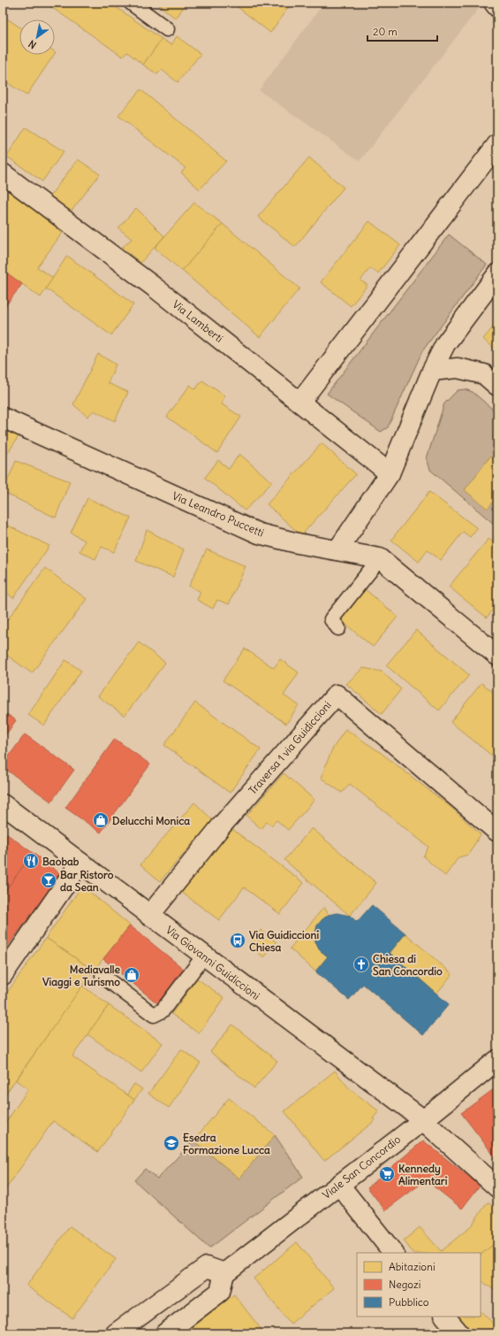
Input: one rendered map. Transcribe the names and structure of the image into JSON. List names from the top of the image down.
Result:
{
  "streets": {
    "street": [
      "Via Lamberti",
      "Via Leandro Puccetti",
      "Traversa 1 via Guidiccioni",
      "Via Giovanni Guidiccioni",
      "Viale San Concordio"
    ]
  },
  "crossings": [
    ["Traversa 1 via Guidiccioni", "Via Giovanni Guidiccioni"],
    ["Via Giovanni Guidiccioni", "Viale San Concordio"]
  ],
  "places": {
    "shop": ["Delucchi Monica", "Mediavalle Viaggi e Turismo"],
    "restaurant": ["Baobab"],
    "bar": ["Bar Ristoro da Sean"],
    "bus stop": ["Via Guidiccioni Chiesa"],
    "church": ["Chiesa di San Concordio"],
    "school or university": ["Esedra Formazione Lucca"],
    "supermarket": ["Kennedy Alimentari"]
  },
  "legend": ["Abitazioni", "Negozi", "Pubblico"],
  "scale_bar": "20 m",
  "north": "bottom left"
}
